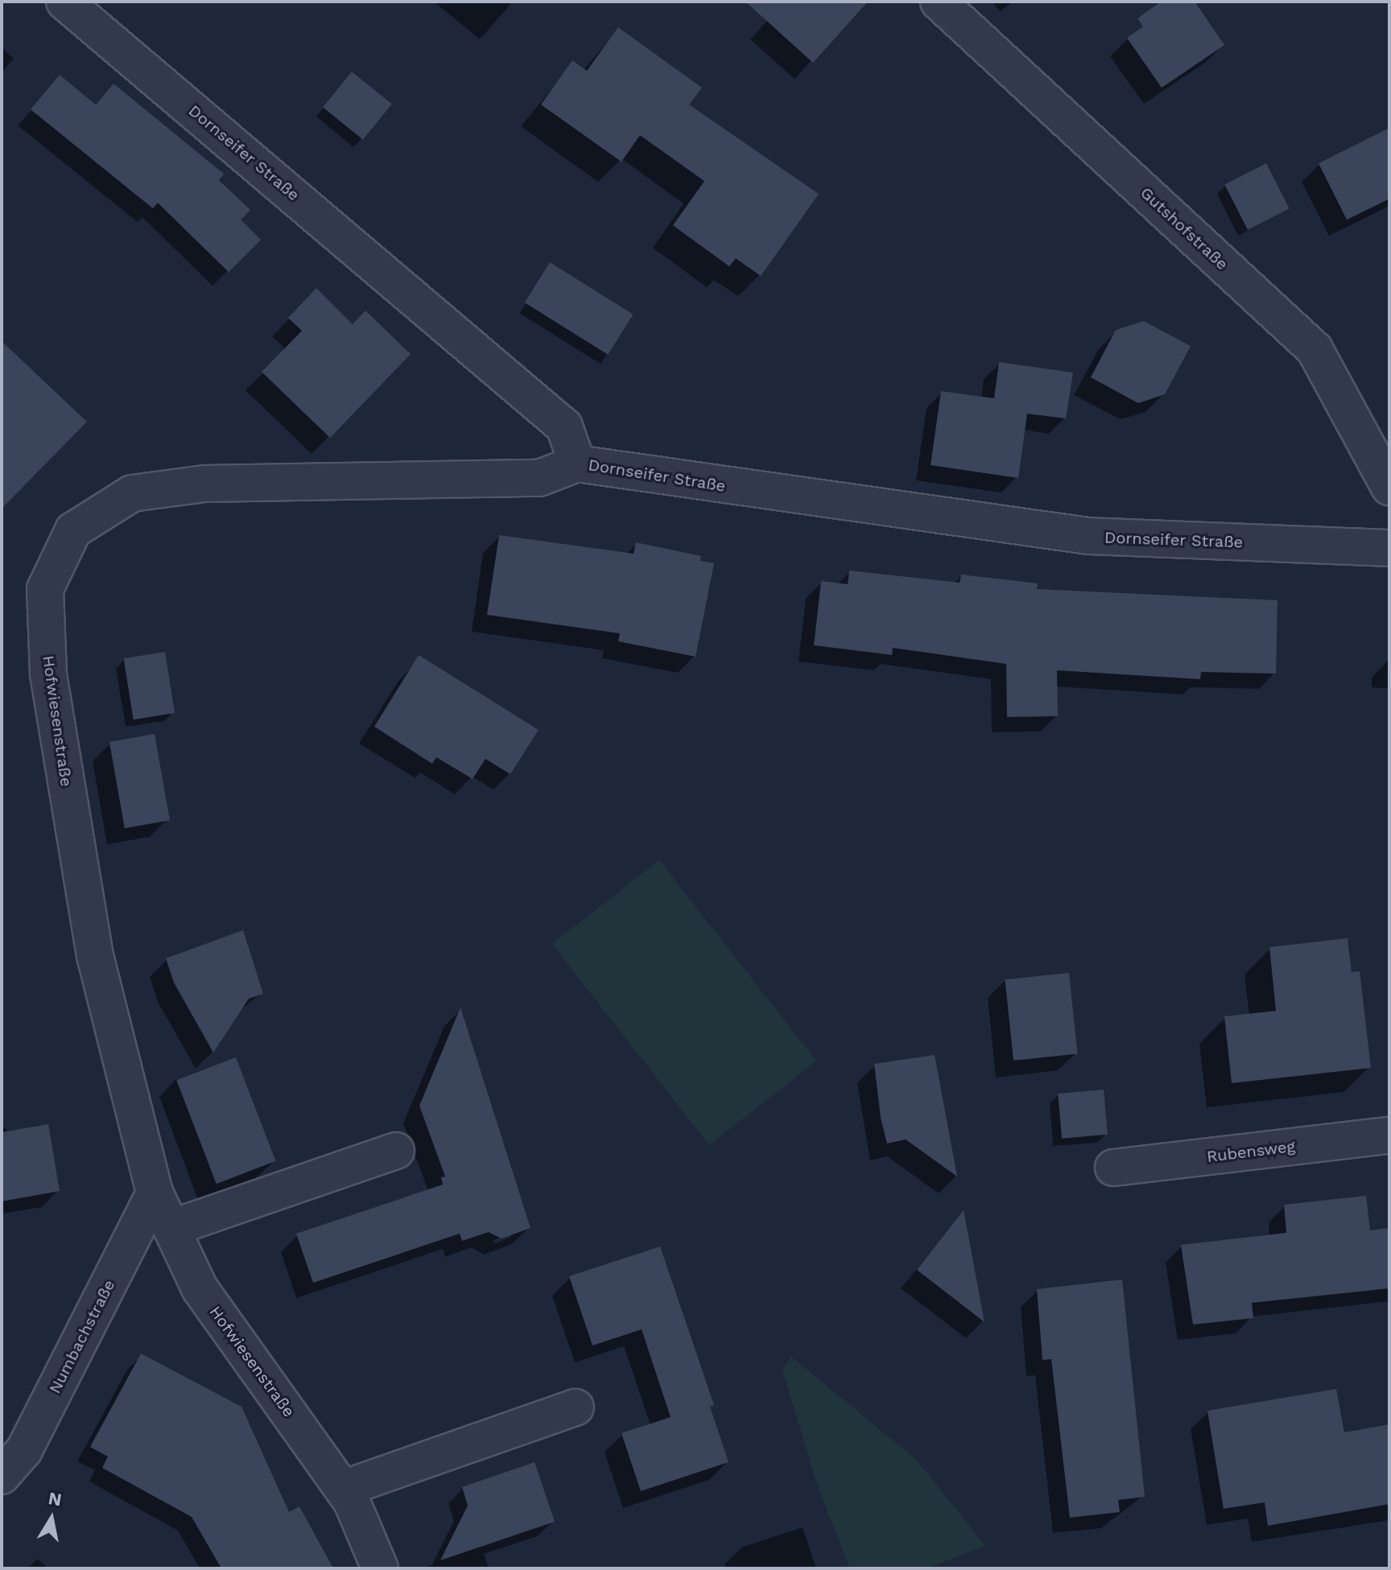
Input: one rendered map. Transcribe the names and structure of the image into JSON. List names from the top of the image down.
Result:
{
  "streets": {
    "street": [
      "Dornseifer Straße",
      "Gutshofstraße",
      "Hofwiesenstraße",
      "Rubensweg",
      "Numbachstraße"
    ]
  },
  "crossings": [
    ["Dornseifer Straße", "Hofwiesenstraße"],
    ["Hofwiesenstraße", "Numbachstraße"]
  ],
  "north": "top"
}
